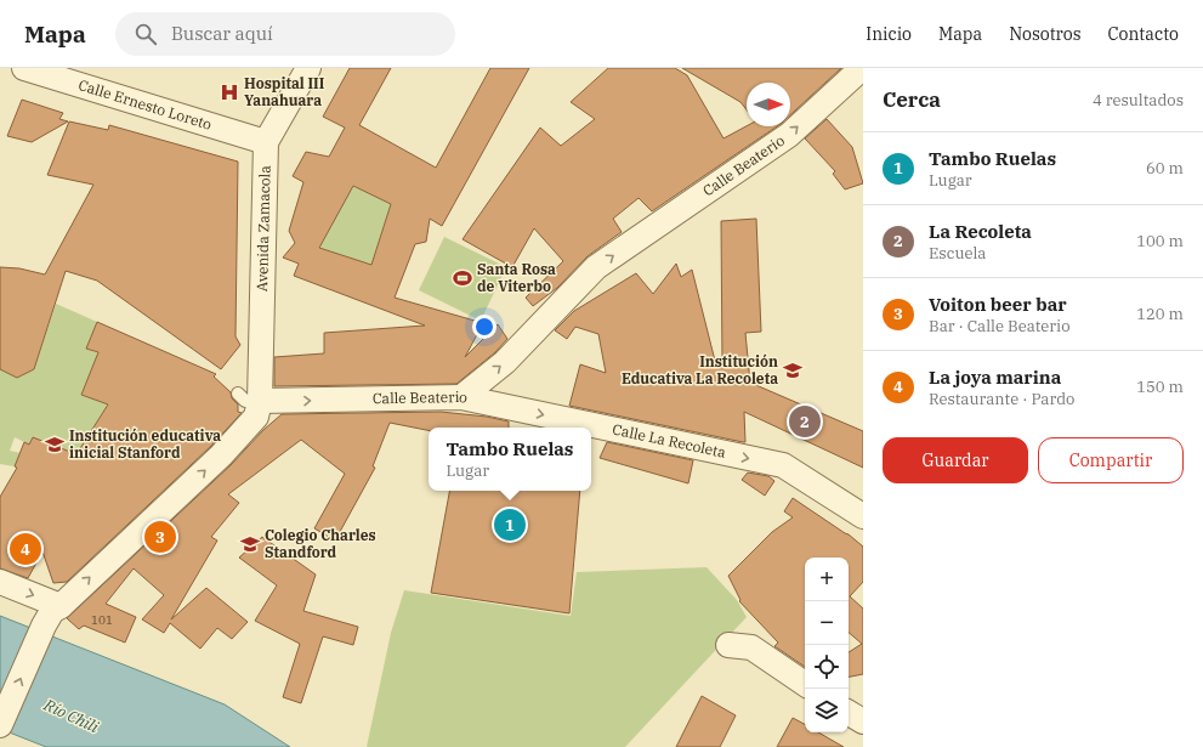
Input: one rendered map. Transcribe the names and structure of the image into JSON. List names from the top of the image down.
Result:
{
  "streets": {
    "street": [
      "Calle Ernesto Loreto",
      "Calle Beaterio",
      "Avenida Zamacola",
      "Calle La Recoleta"
    ]
  },
  "crossings": [
    ["Calle Ernesto Loreto", "Avenida Zamacola"],
    ["Calle Beaterio", "Avenida Zamacola"],
    ["Calle Beaterio", "Calle La Recoleta"]
  ],
  "one_way": ["Calle Beaterio", "Calle La Recoleta"],
  "water": ["Río Chili"],
  "places": {
    "hospital": ["Hospital III Yanahuara"],
    "sports": ["Santa Rosa de Viterbo"],
    "school or university": ["Institución Educativa La Recoleta", "Institución educativa inicial Stanford", "Colegio Charles Standford"]
  },
  "house_numbers": ["101"],
  "north": "right",
  "page": {
    "header": "Mapa",
    "search": "Buscar aquí",
    "nav": [
      "Inicio",
      "Mapa",
      "Nosotros",
      "Contacto"
    ],
    "heading": ["Cerca", "4 resultados"],
    "list": [
      {
        "mark": "1",
        "name": "Tambo Ruelas",
        "note": "Lugar",
        "value": "60 m"
      },
      {
        "mark": "2",
        "name": "La Recoleta",
        "note": "Escuela",
        "value": "100 m"
      },
      {
        "mark": "3",
        "name": "Voiton beer bar",
        "note": "Bar · Calle Beaterio",
        "value": "120 m"
      },
      {
        "mark": "4",
        "name": "La joya marina",
        "note": "Restaurante · Pardo",
        "value": "150 m"
      }
    ],
    "pins": [
      "2",
      "1",
      "3",
      "4"
    ],
    "buttons": ["Guardar", "Compartir"],
    "popup": ["Tambo Ruelas", "Lugar"],
    "map_buttons": ["+", "−"]
  }
}
